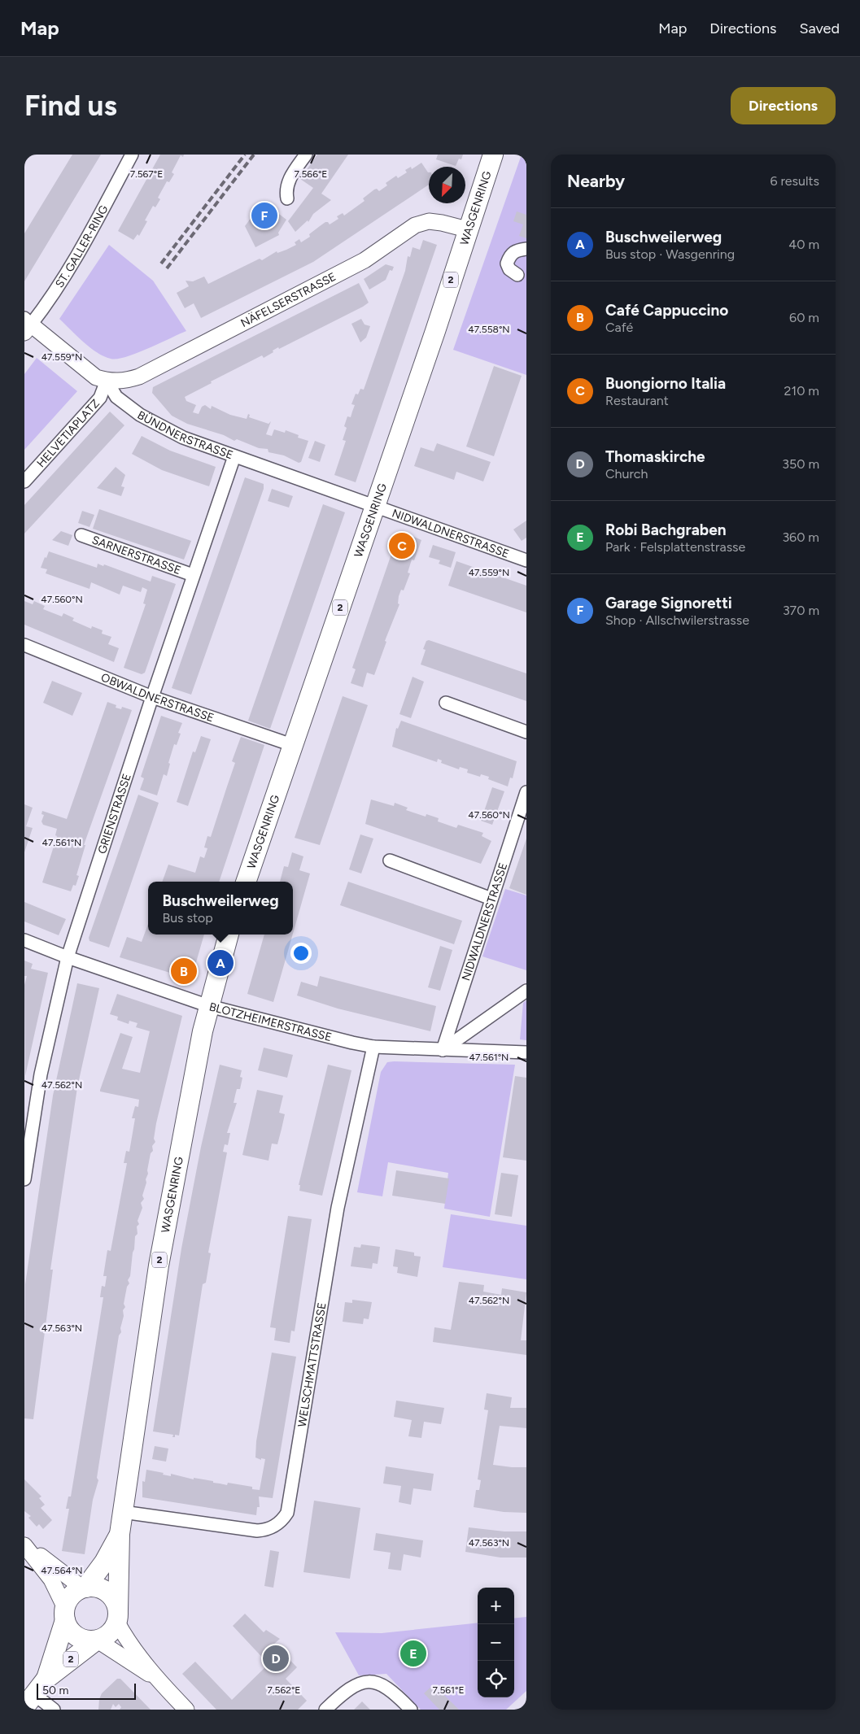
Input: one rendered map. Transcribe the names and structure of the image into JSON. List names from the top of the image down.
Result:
{
  "streets": {
    "main road": ["WASGENRING", "2"],
    "street": [
      "ST. GALLER-RING",
      "NÄFELSERSTRASSE",
      "HELVETIAPLATZ",
      "BÜNDNERSTRASSE",
      "NIDWALDNERSTRASSE",
      "SARNERSTRASSE",
      "OBWALDNERSTRASSE",
      "GRIENSTRASSE",
      "BLOTZHEIMERSTRASSE",
      "WELSCHMATTSTRASSE"
    ]
  },
  "crossings": [
    ["WASGENRING", "2"],
    ["WASGENRING", "NÄFELSERSTRASSE"],
    ["WASGENRING", "BÜNDNERSTRASSE"],
    ["WASGENRING", "NIDWALDNERSTRASSE"],
    ["WASGENRING", "OBWALDNERSTRASSE"],
    ["WASGENRING", "BLOTZHEIMERSTRASSE"],
    ["WASGENRING", "WELSCHMATTSTRASSE"],
    ["NÄFELSERSTRASSE", "HELVETIAPLATZ"],
    ["NÄFELSERSTRASSE", "BÜNDNERSTRASSE"],
    ["HELVETIAPLATZ", "BÜNDNERSTRASSE"],
    ["BÜNDNERSTRASSE", "NIDWALDNERSTRASSE"],
    ["BÜNDNERSTRASSE", "GRIENSTRASSE"],
    ["NIDWALDNERSTRASSE", "BLOTZHEIMERSTRASSE"],
    ["SARNERSTRASSE", "GRIENSTRASSE"],
    ["OBWALDNERSTRASSE", "GRIENSTRASSE"],
    ["GRIENSTRASSE", "BLOTZHEIMERSTRASSE"],
    ["BLOTZHEIMERSTRASSE", "WELSCHMATTSTRASSE"]
  ],
  "scale_bar": "50 m",
  "north": "bottom left",
  "page": {
    "header": "Map",
    "nav": ["Map", "Directions", "Saved"],
    "buttons": "Directions",
    "title": "Find us",
    "heading": ["Nearby", "6 results"],
    "pins": [
      "F",
      "C",
      "A",
      "B",
      "E",
      "D"
    ],
    "list": [
      {
        "mark": "A",
        "name": "Buschweilerweg",
        "note": "Bus stop · Wasgenring",
        "value": "40 m"
      },
      {
        "mark": "B",
        "name": "Café Cappuccino",
        "note": "Café",
        "value": "60 m"
      },
      {
        "mark": "C",
        "name": "Buongiorno Italia",
        "note": "Restaurant",
        "value": "210 m"
      },
      {
        "mark": "D",
        "name": "Thomaskirche",
        "note": "Church",
        "value": "350 m"
      },
      {
        "mark": "E",
        "name": "Robi Bachgraben",
        "note": "Park · Felsplattenstrasse",
        "value": "360 m"
      },
      {
        "mark": "F",
        "name": "Garage Signoretti",
        "note": "Shop · Allschwilerstrasse",
        "value": "370 m"
      }
    ],
    "popup": ["Buschweilerweg", "Bus stop"],
    "map_buttons": ["+", "−"],
    "scale": "50 m"
  },
  "coordinates": [
    "7.567°E",
    "7.566°E",
    "47.558°N",
    "47.559°N",
    "47.560°N",
    "47.561°N",
    "47.562°N",
    "47.563°N",
    "47.564°N",
    "7.562°E",
    "7.561°E"
  ]
}
